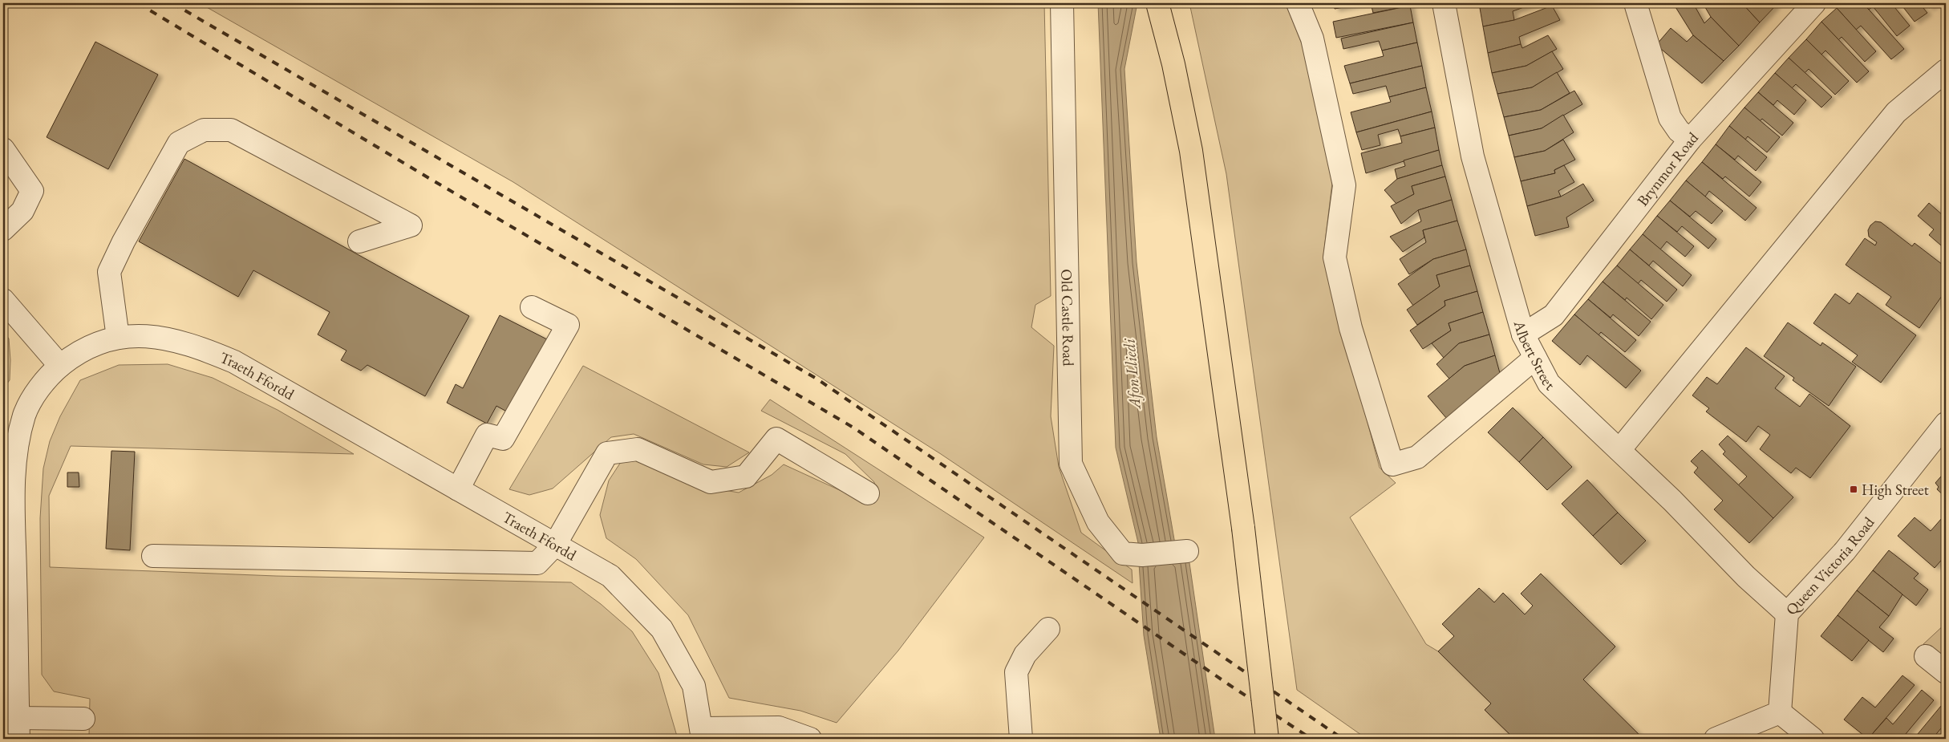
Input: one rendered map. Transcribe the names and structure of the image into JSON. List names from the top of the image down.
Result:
{
  "streets": {
    "street": [
      "Brynmor Road",
      "Old Castle Road",
      "Albert Street",
      "Traeth Ffordd",
      "Queen Victoria Road"
    ]
  },
  "crossings": [
    ["Brynmor Road", "Albert Street"],
    ["Albert Street", "Queen Victoria Road"]
  ],
  "water": ["Afon Lliedi"],
  "places": {
    "transit": ["High Street"]
  }
}
